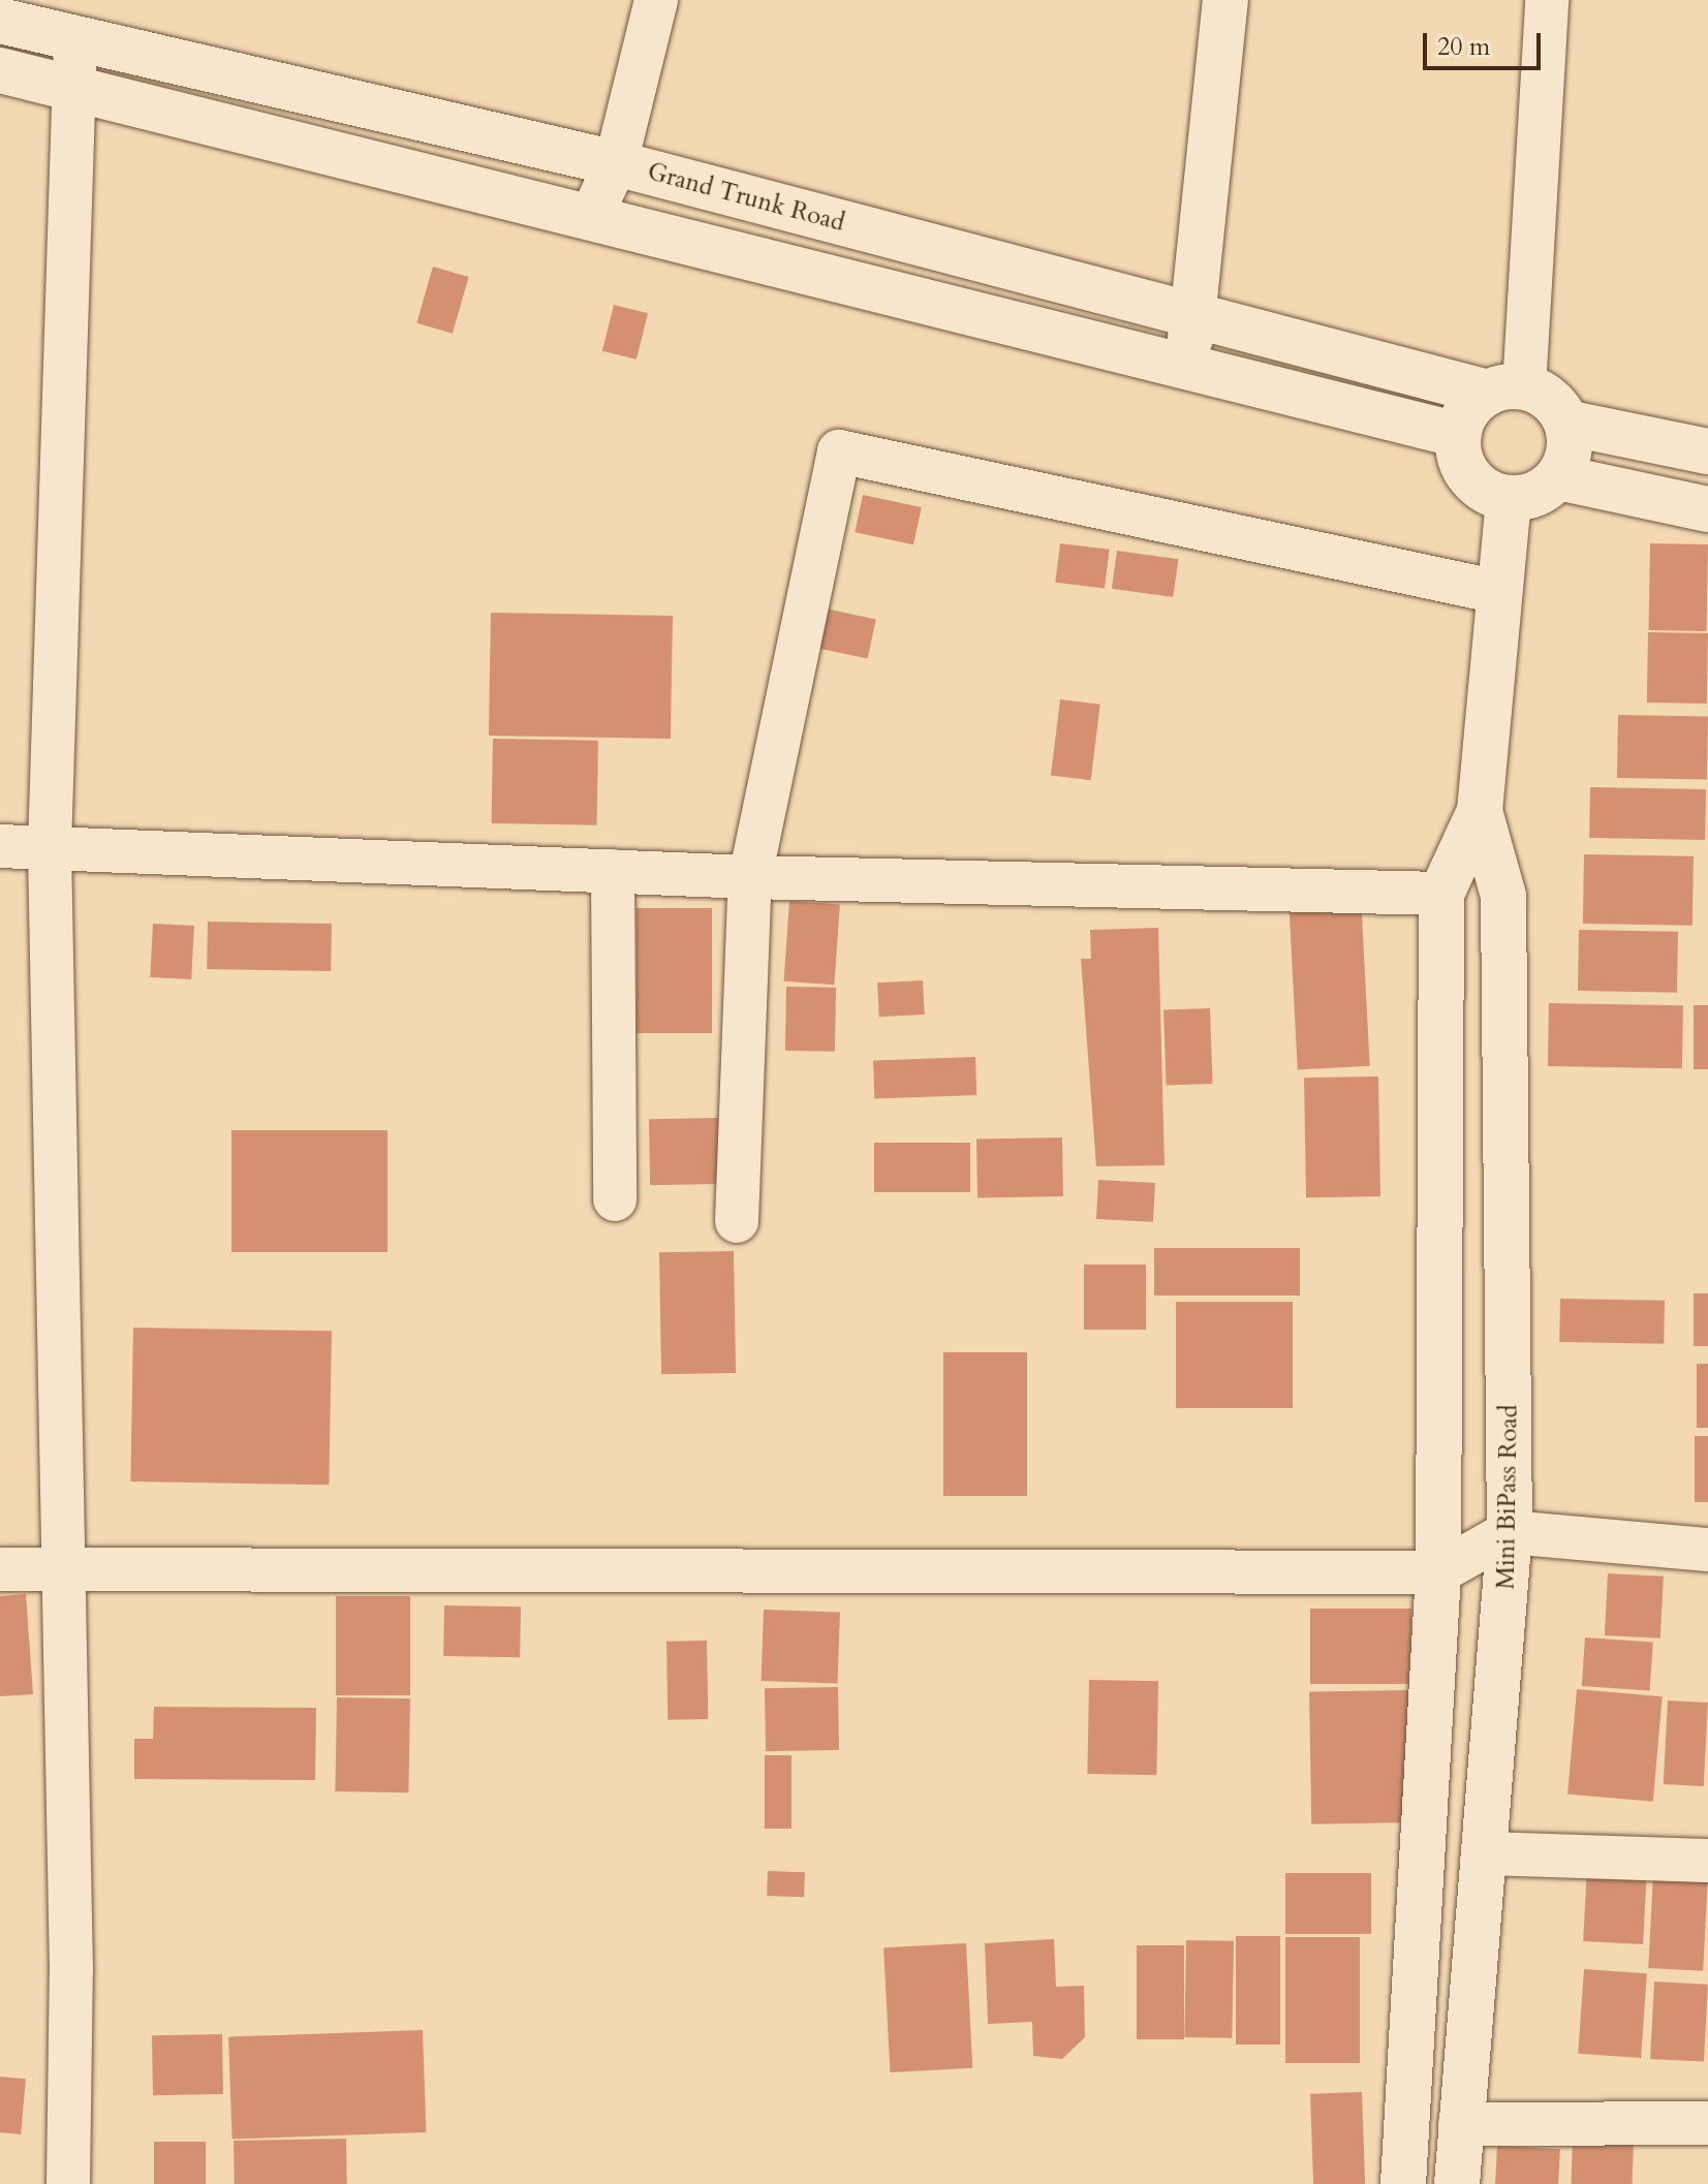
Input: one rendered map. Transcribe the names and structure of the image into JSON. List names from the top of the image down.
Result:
{
  "streets": {
    "main road": ["Grand Trunk Road", "Mini BiPass Road"]
  },
  "scale_bar": "20 m"
}
